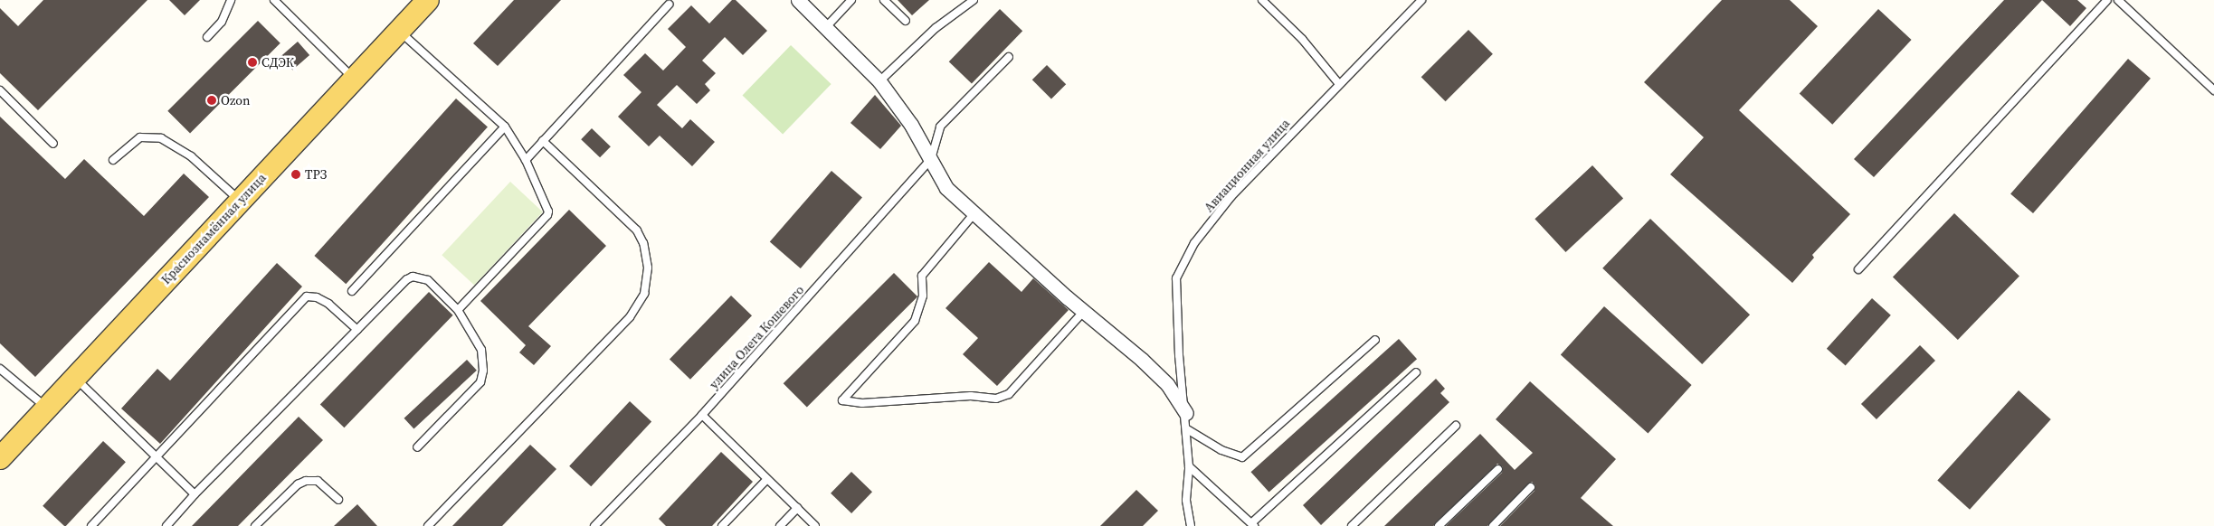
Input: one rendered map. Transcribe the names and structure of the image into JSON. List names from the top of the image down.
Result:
{
  "streets": {
    "main road": ["Краснознамённая улица"],
    "lane": ["Авиационная улица", "улица Олега Кошевого"]
  },
  "places": ["СДЭК", "Ozon", "ТРЗ"]
}
